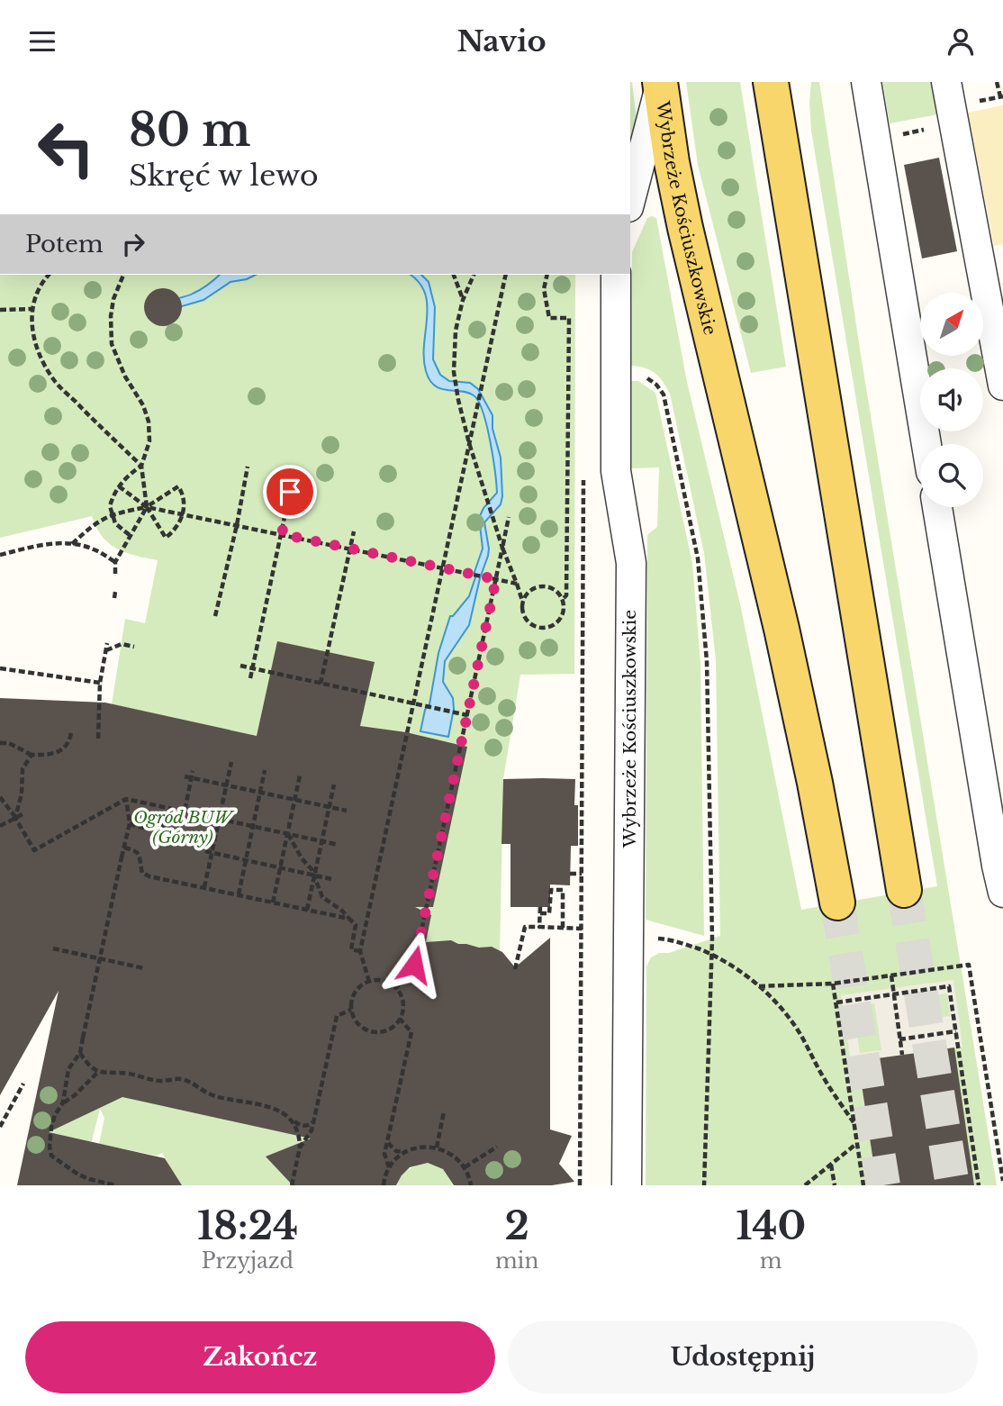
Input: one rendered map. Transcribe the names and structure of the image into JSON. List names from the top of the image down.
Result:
{
  "streets": {
    "main road": ["Wybrzeże Kościuszkowskie"]
  },
  "parks": ["Ogród BUW (Górny)"],
  "north": "top right",
  "page": {
    "header": "Navio",
    "turn": ["80 m", "Skręć w lewo"],
    "then": "Potem",
    "eta": [
      "18:24",
      "Przyjazd",
      "2",
      "min",
      "140",
      "m"
    ],
    "buttons": ["Zakończ", "Udostępnij"]
  }
}
